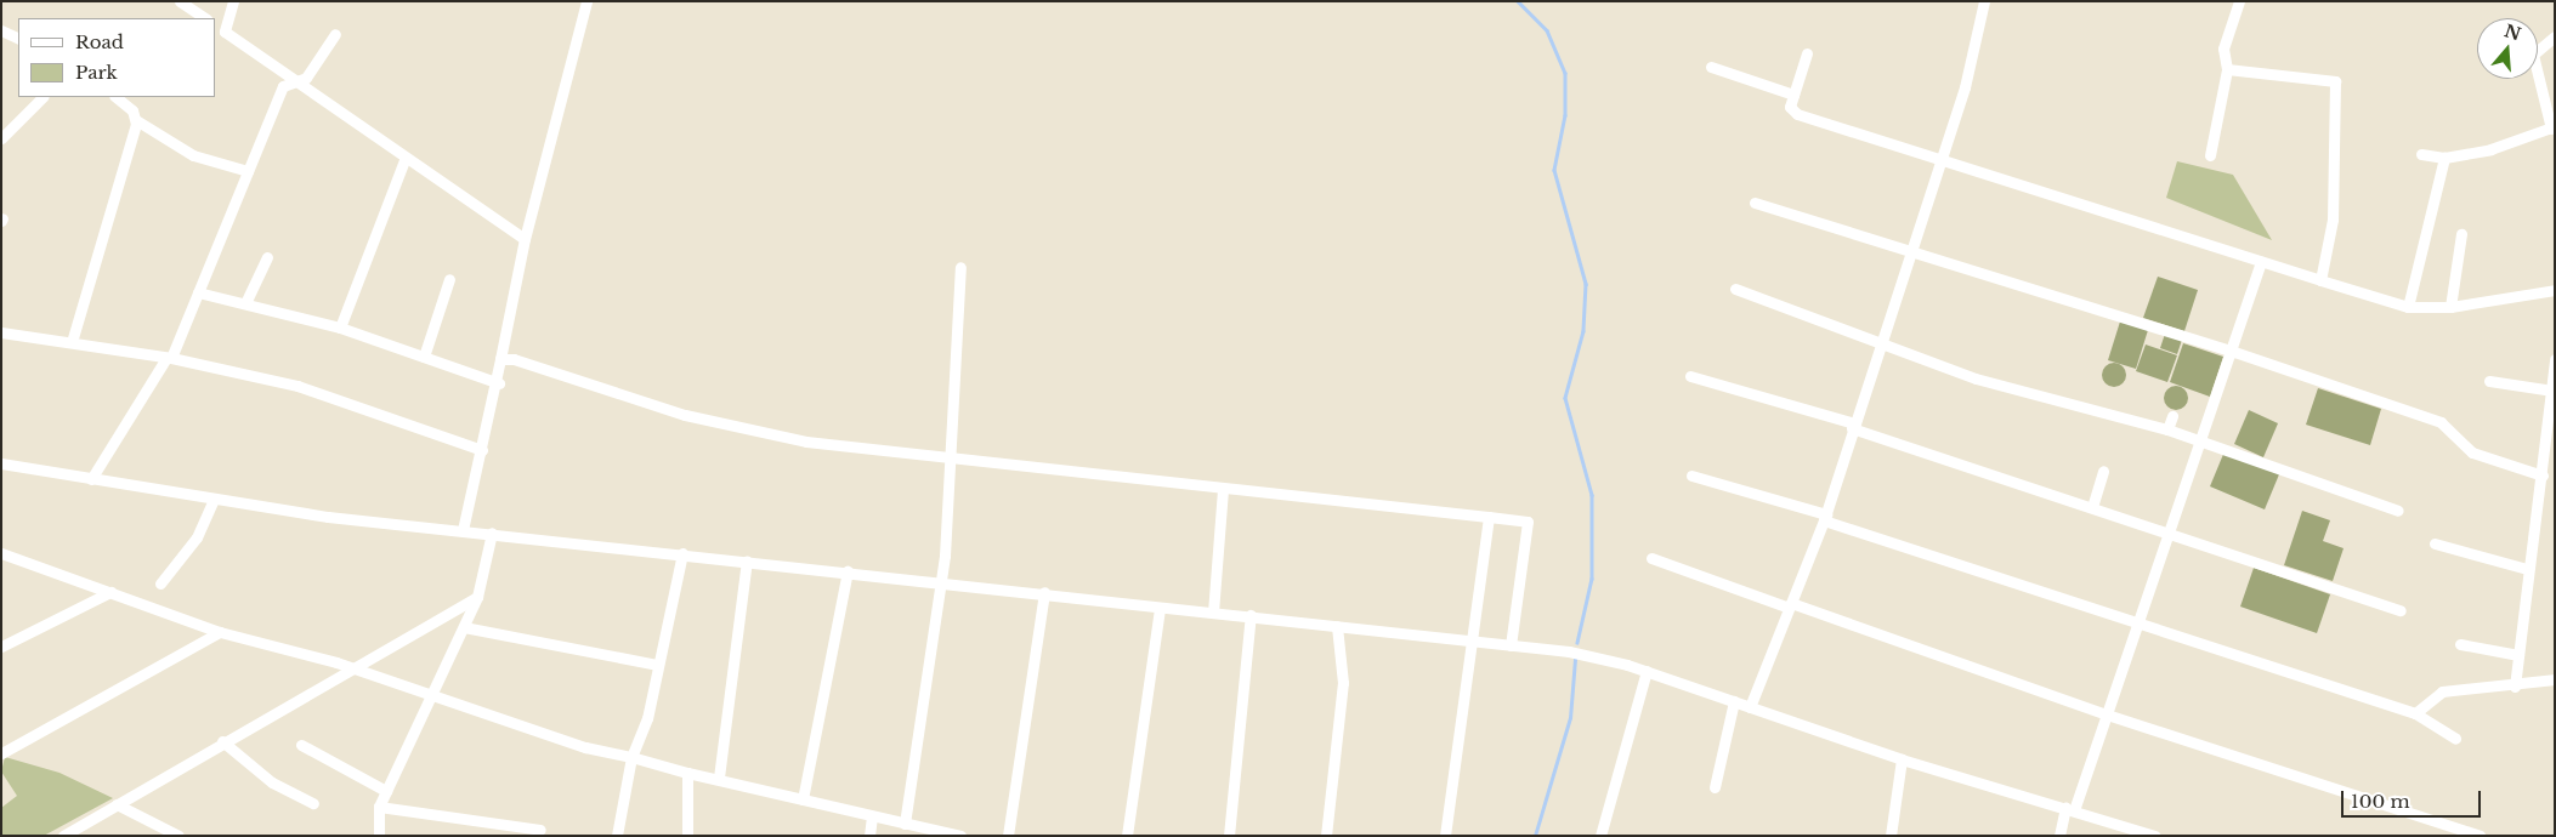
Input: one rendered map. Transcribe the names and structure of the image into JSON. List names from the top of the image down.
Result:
{
  "legend": ["Road", "Park"],
  "scale_bar": "100 m",
  "north": "top"
}
